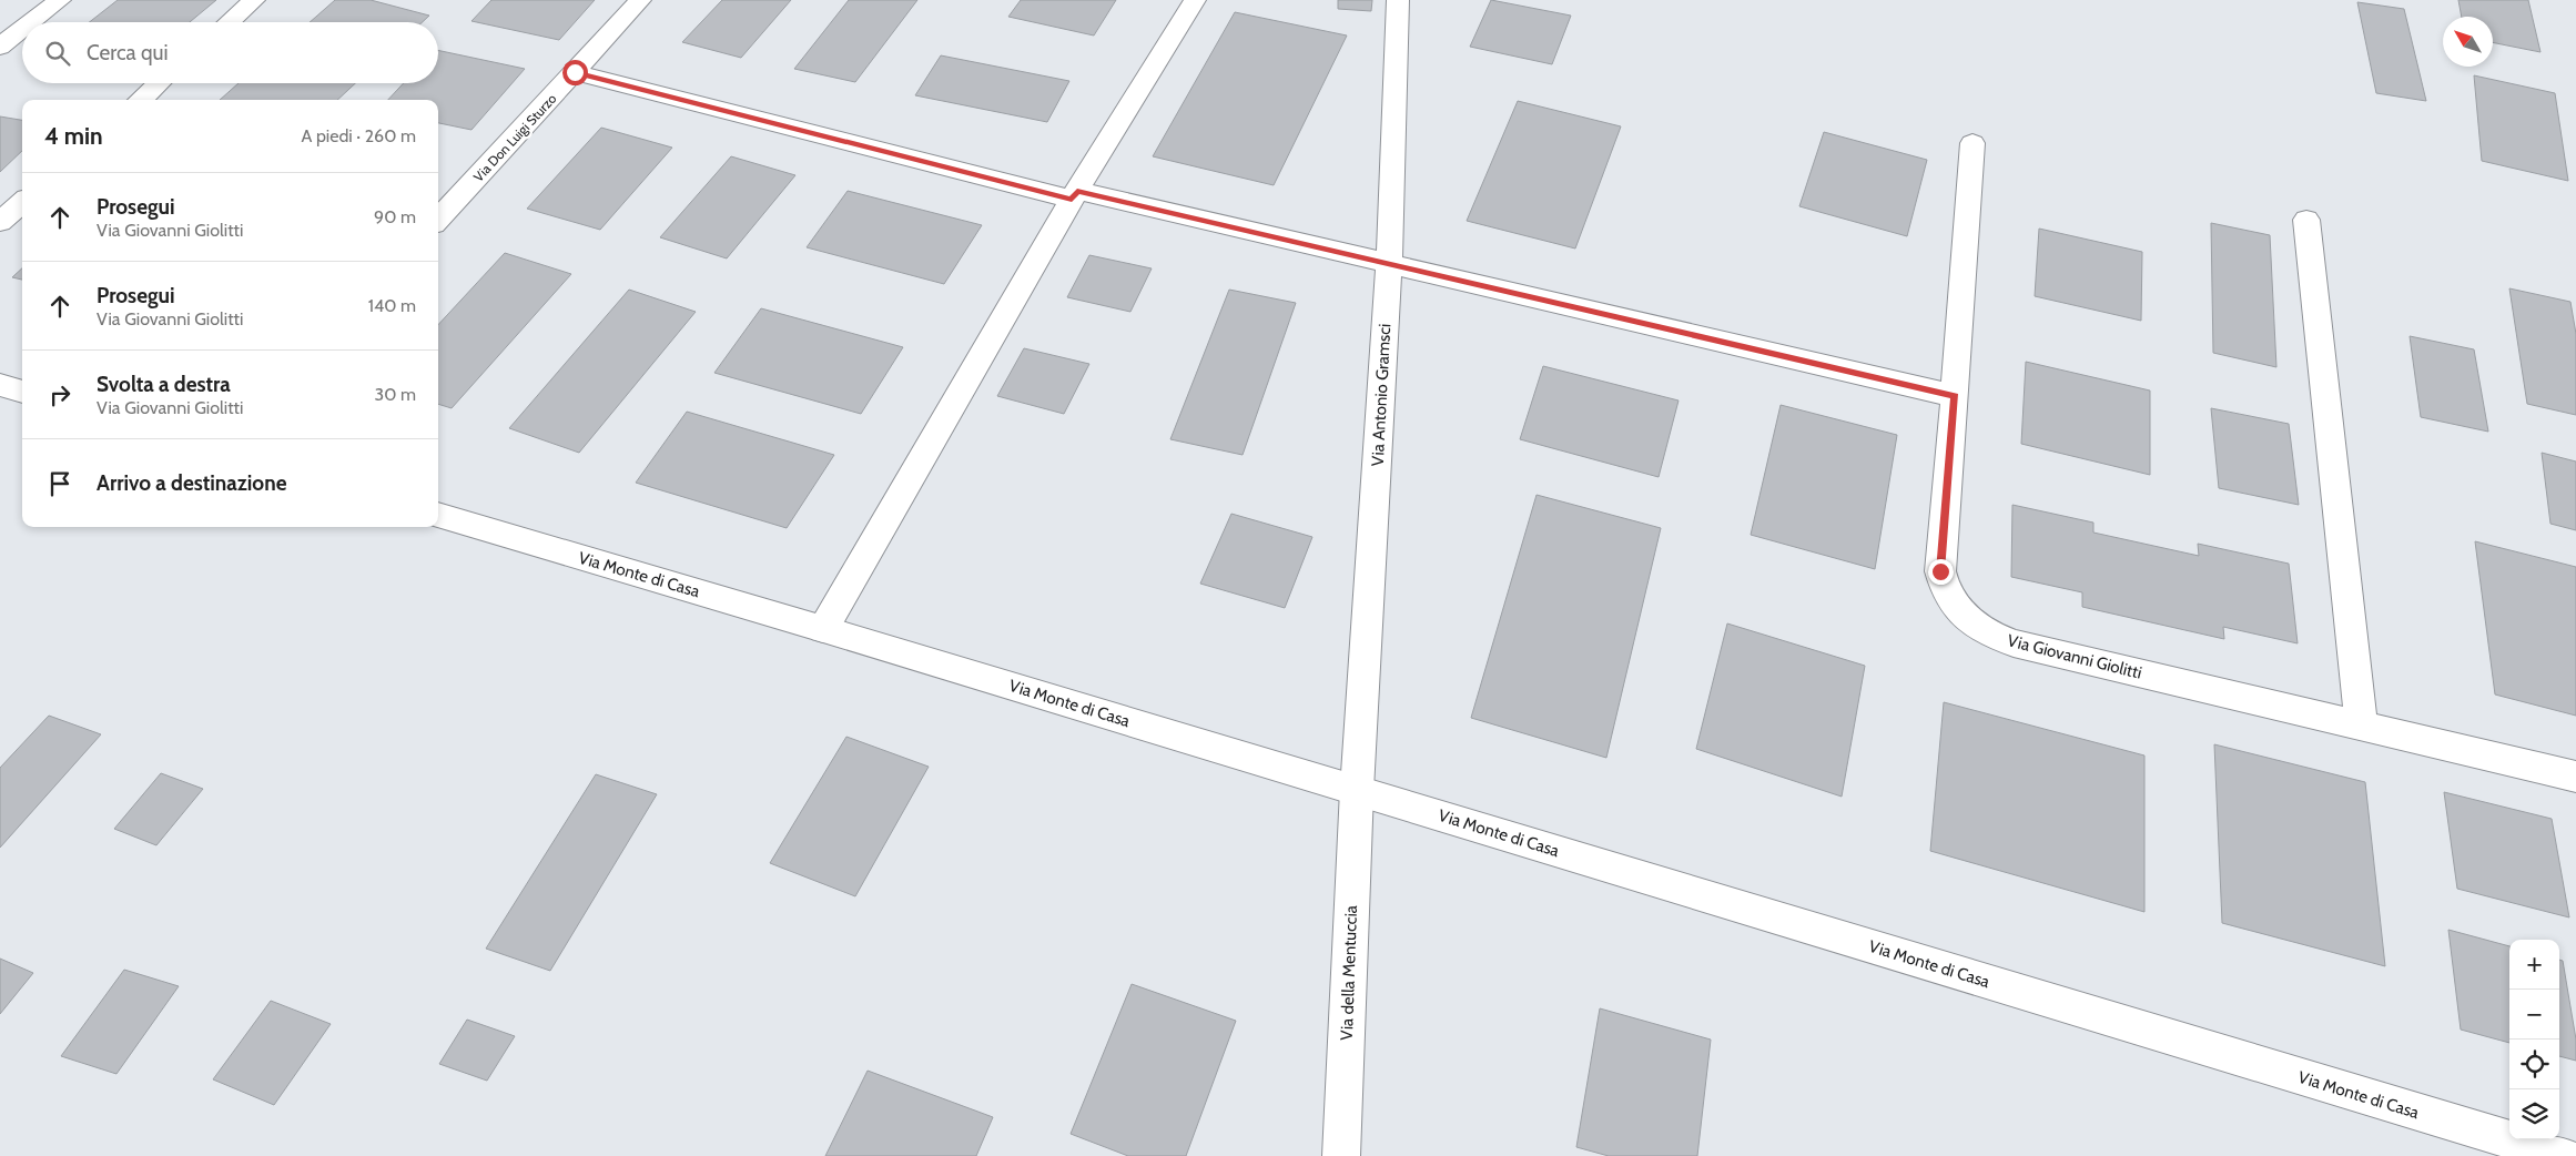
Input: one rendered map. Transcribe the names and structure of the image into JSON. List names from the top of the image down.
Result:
{
  "streets": {
    "street": [
      "Via Don Luigi Sturzo",
      "Via Antonio Gramsci",
      "Via Monte di Casa",
      "Via Giovanni Giolitti",
      "Via della Mentuccia"
    ]
  },
  "crossings": [
    ["Via Antonio Gramsci", "Via Monte di Casa"],
    ["Via Antonio Gramsci", "Via della Mentuccia"],
    ["Via Monte di Casa", "Via della Mentuccia"]
  ],
  "north": "top left",
  "page": {
    "search": "Cerca qui",
    "heading": ["4 min", "A piedi · 260 m"],
    "list": [
      ["Prosegui", "Via Giovanni Giolitti", "90 m"],
      ["Prosegui", "Via Giovanni Giolitti", "140 m"],
      ["Svolta a destra", "Via Giovanni Giolitti", "30 m"],
      "Arrivo a destinazione"
    ],
    "map_buttons": ["+", "−"]
  }
}
